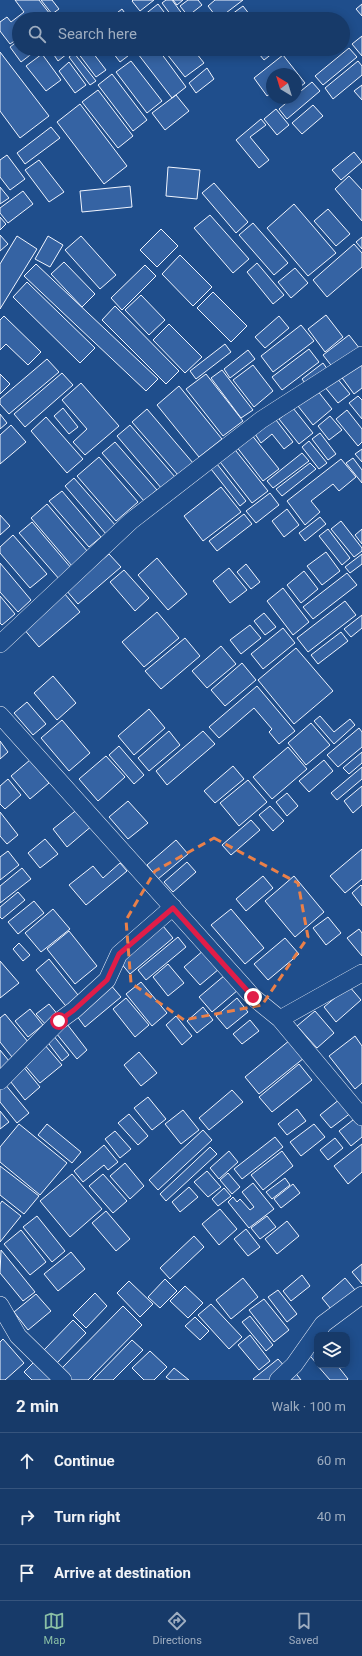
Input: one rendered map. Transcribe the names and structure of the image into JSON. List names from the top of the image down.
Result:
{
  "north": "top left",
  "page": {
    "search": "Search here",
    "heading": ["2 min", "Walk · 100 m"],
    "list": [
      ["Continue", "60 m"],
      ["Turn right", "40 m"],
      "Arrive at destination"
    ],
    "nav": ["Map", "Directions", "Saved"]
  }
}
